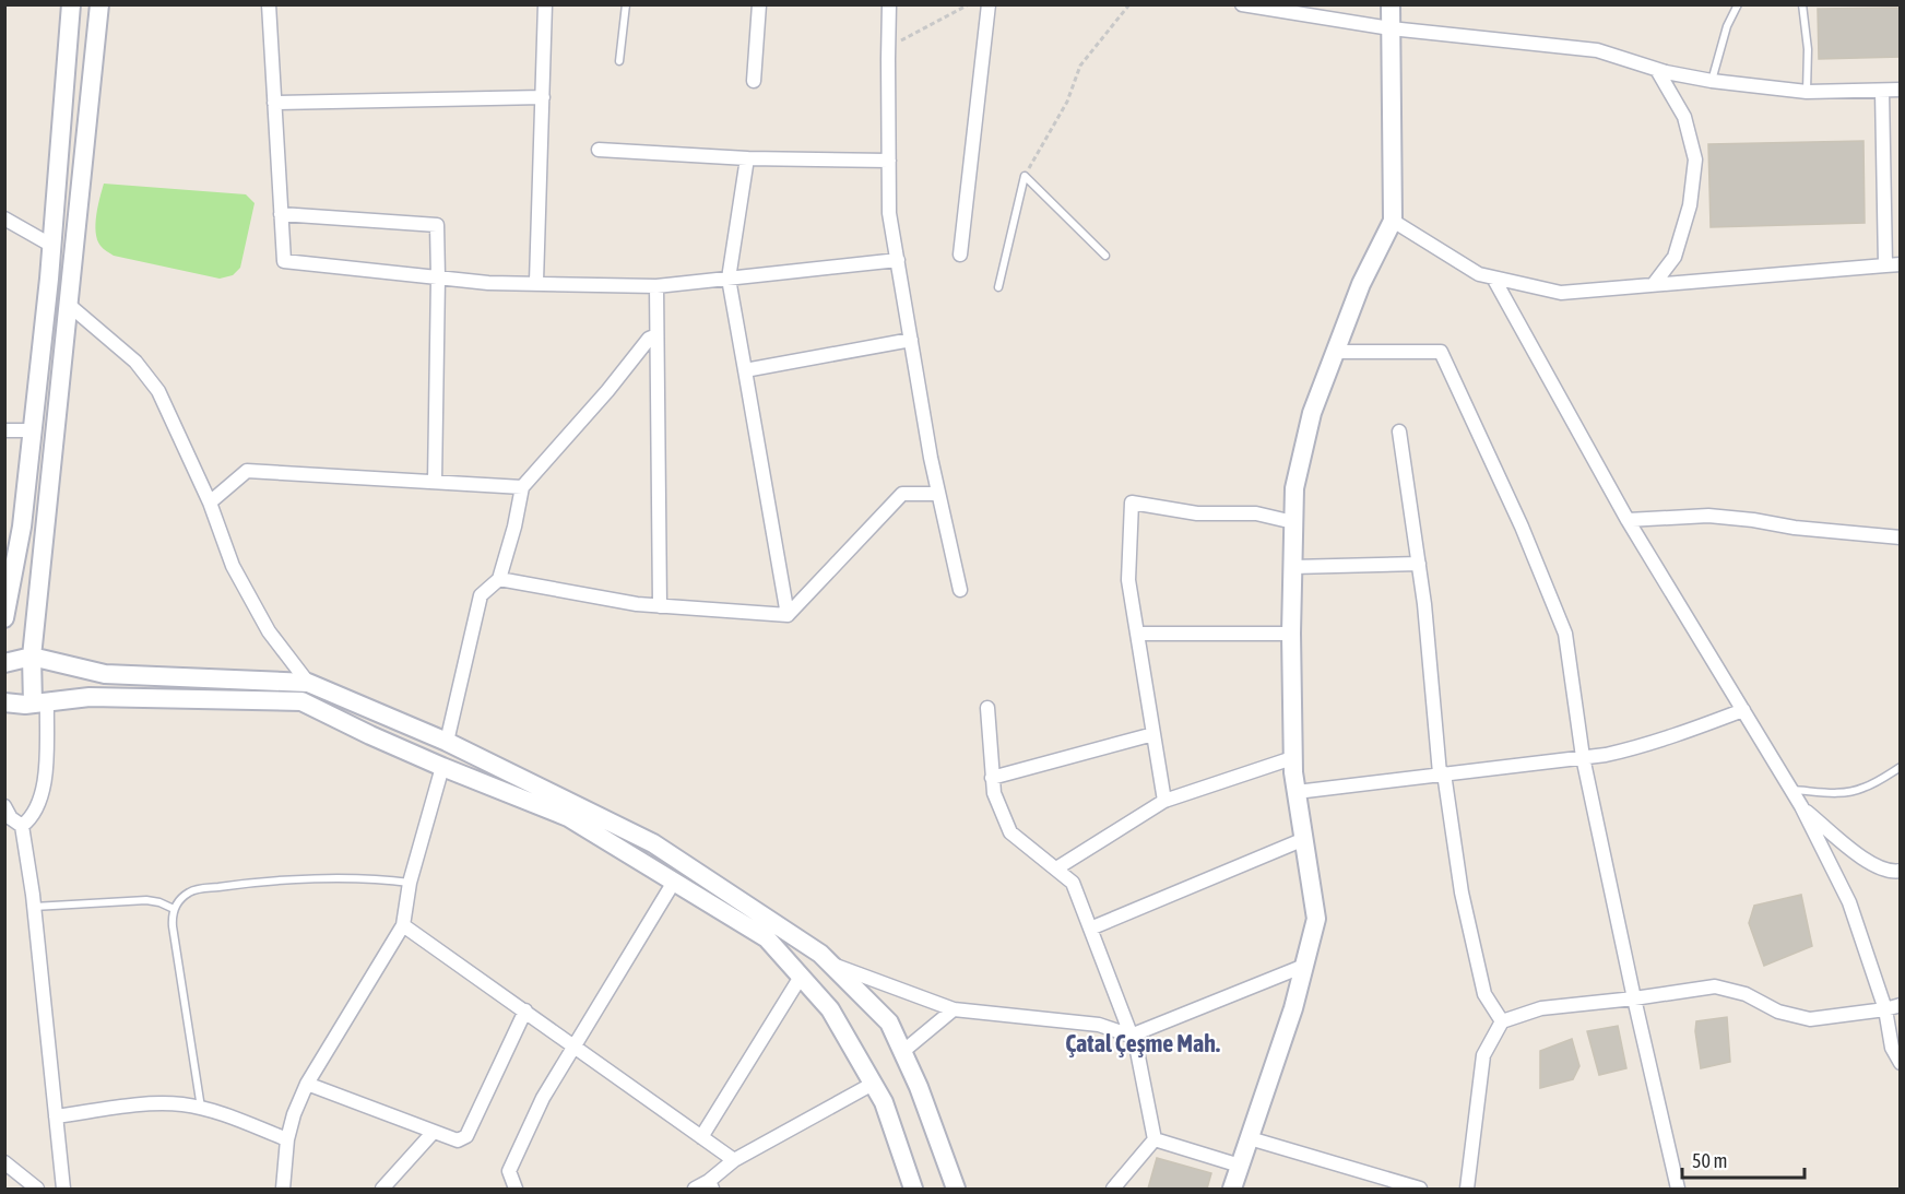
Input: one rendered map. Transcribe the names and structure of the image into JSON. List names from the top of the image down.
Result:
{
  "districts": ["Çatal Çeşme Mah."],
  "scale_bar": "50 m"
}
